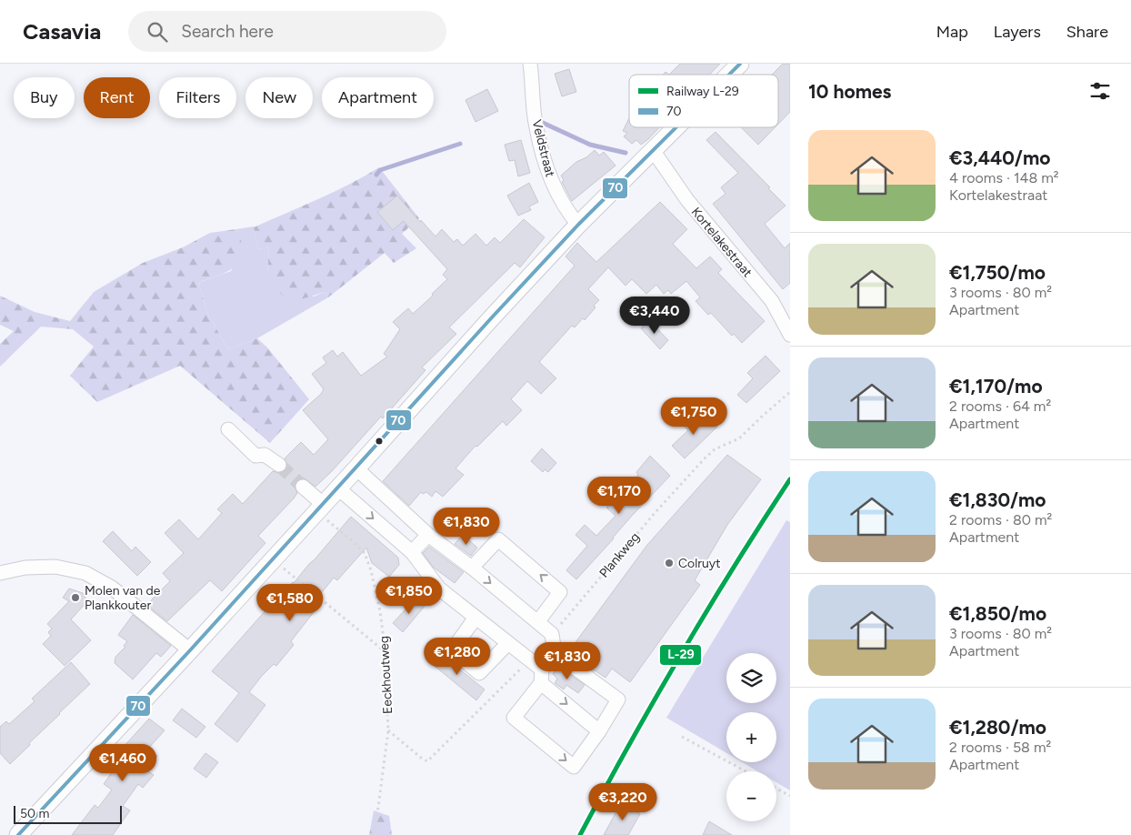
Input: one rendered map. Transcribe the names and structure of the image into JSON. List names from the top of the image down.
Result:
{
  "streets": {
    "street": ["Veldstraat", "Kortelakestraat"],
    "path": ["Plankweg", "Eeckhoutweg"]
  },
  "places": ["Colruyt", "Molen van de Plankkouter"],
  "lines": ["transit line 70", "rail line L-29"],
  "legend": ["Railway L-29", "70"],
  "scale_bar": "50 m",
  "page": {
    "header": "Casavia",
    "search": "Search here",
    "nav": ["Map", "Layers", "Share"],
    "heading": "10 homes",
    "chip": [
      "Buy",
      "Rent",
      "Filters",
      "New",
      "Apartment"
    ],
    "list": [
      {
        "name": "€3,440/mo",
        "note": "4 rooms · 148 m² · Kortelakestraat"
      },
      {
        "name": "€1,750/mo",
        "note": "3 rooms · 80 m² · Apartment"
      },
      {
        "name": "€1,170/mo",
        "note": "2 rooms · 64 m² · Apartment"
      },
      {
        "name": "€1,830/mo",
        "note": "2 rooms · 80 m² · Apartment"
      },
      {
        "name": "€1,850/mo",
        "note": "3 rooms · 80 m² · Apartment"
      },
      {
        "name": "€1,280/mo",
        "note": "2 rooms · 58 m² · Apartment"
      }
    ],
    "price": [
      "€3,440",
      "€1,750",
      "€1,170",
      "€1,830",
      "€1,850",
      "€1,580",
      "€1,280",
      "€1,830",
      "€1,460",
      "€3,220"
    ],
    "map_buttons": ["+", "−"],
    "scale": "50 m"
  }
}
